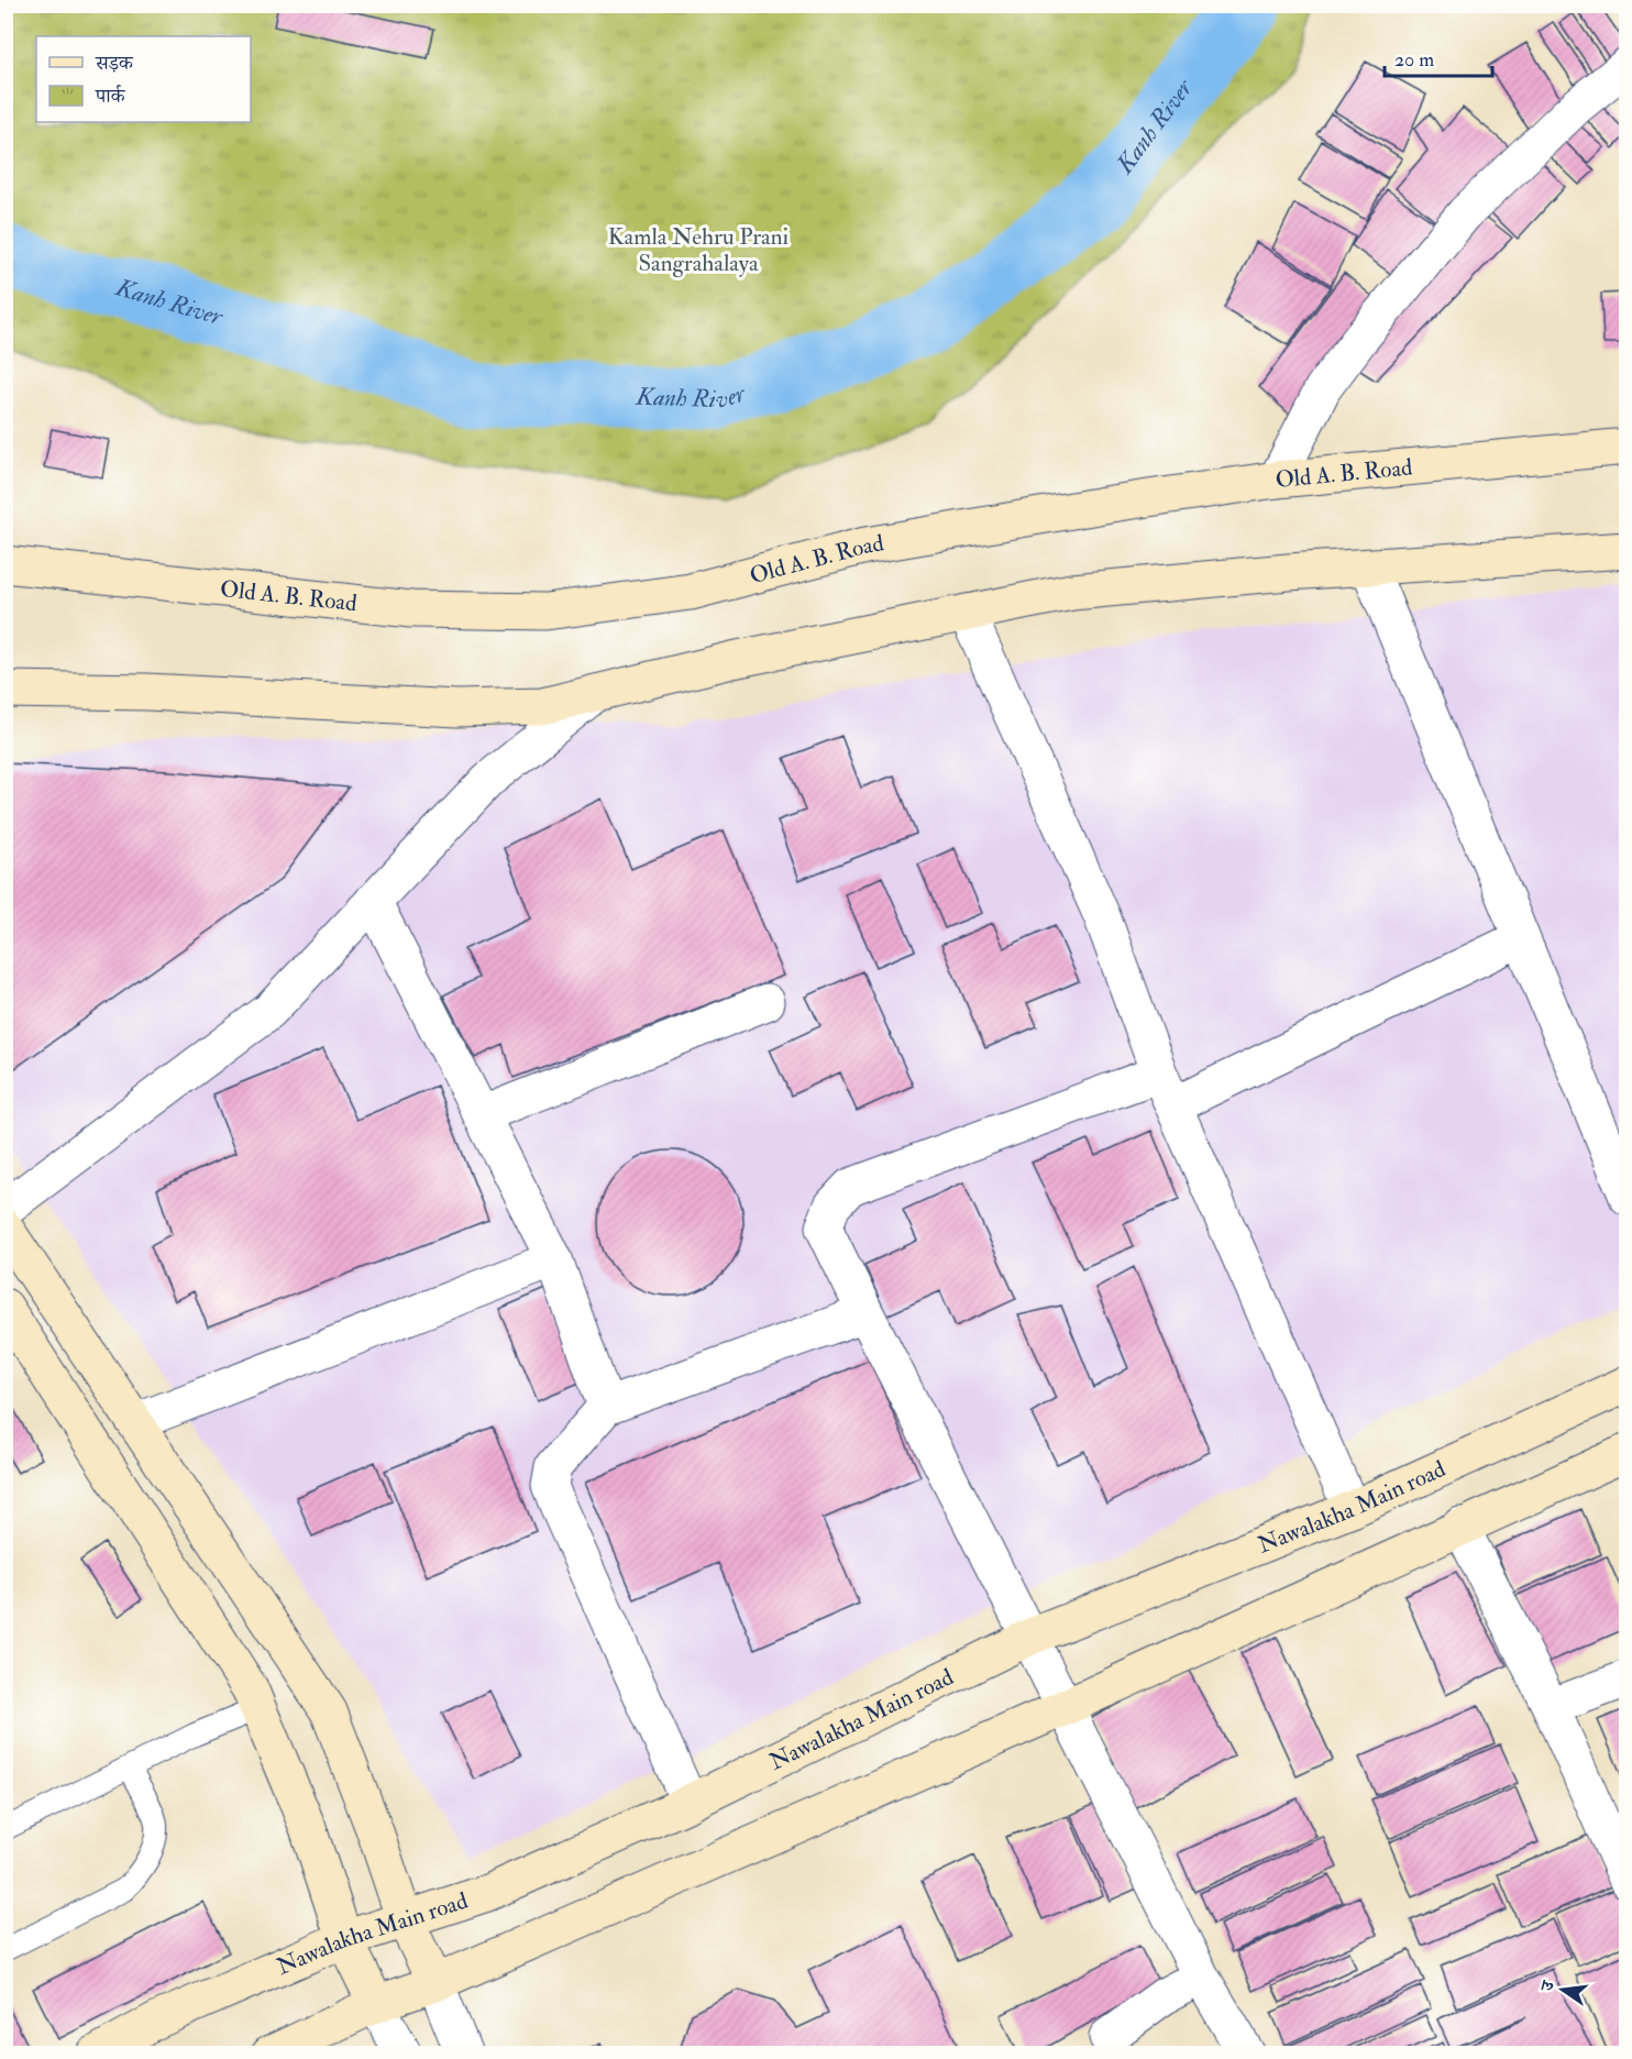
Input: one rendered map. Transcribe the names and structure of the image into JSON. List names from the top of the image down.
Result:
{
  "streets": {
    "main road": ["Old A. B. Road", "Nawalakha Main road"]
  },
  "water": ["Kanh River"],
  "parks": ["Kamla Nehru Prani Sangrahalaya"],
  "legend": ["सड़क", "पार्क"],
  "scale_bar": "20 m",
  "north": "left"
}
